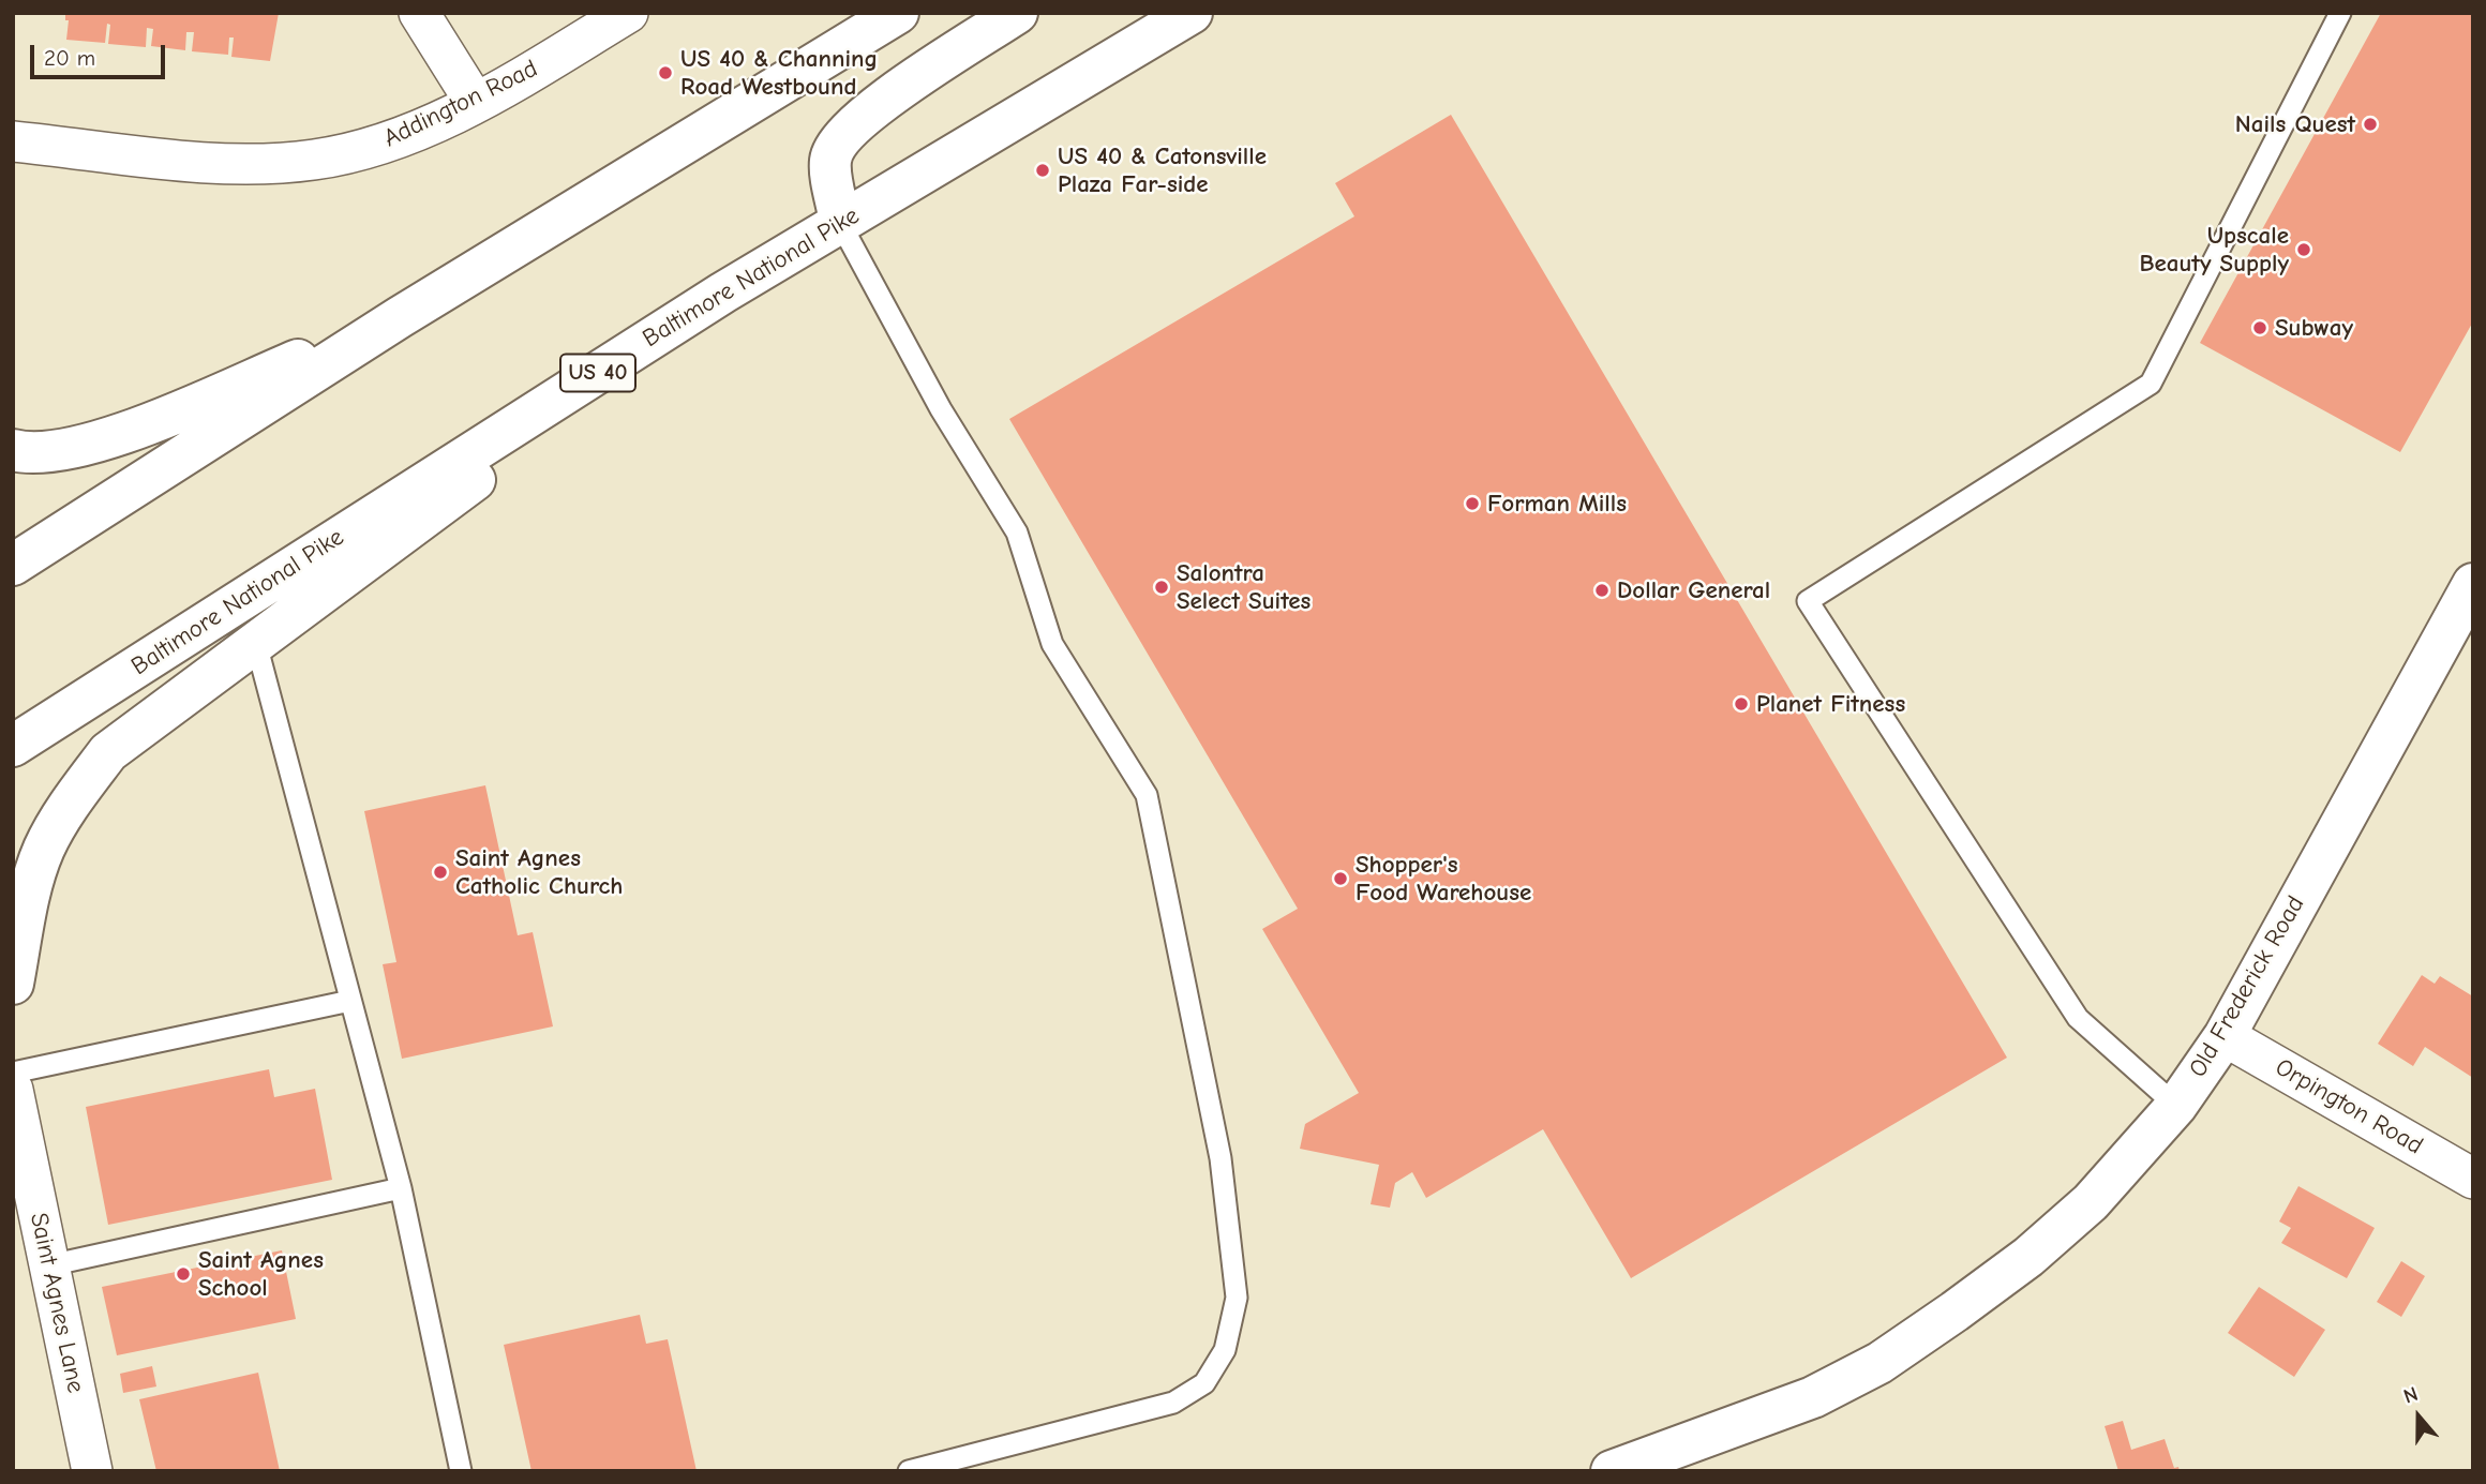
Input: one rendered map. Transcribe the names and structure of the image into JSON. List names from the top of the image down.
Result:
{
  "streets": {
    "main road": ["Baltimore National Pike", "US 40", "Old Frederick Road"],
    "street": ["Addington Road", "Orpington Road", "Saint Agnes Lane"]
  },
  "crossings": [
    ["Old Frederick Road", "Orpington Road"]
  ],
  "places": [
    "US 40 & Channing Road Westbound",
    "Nails Quest",
    "US 40 & Catonsville Plaza Far-side",
    "Upscale Beauty Supply",
    "Subway",
    "Forman Mills",
    "Salontra Select Suites",
    "Dollar General",
    "Planet Fitness",
    "Saint Agnes Catholic Church",
    "Shopper's Food Warehouse",
    "Saint Agnes School"
  ],
  "scale_bar": "20 m",
  "north": "top"
}
